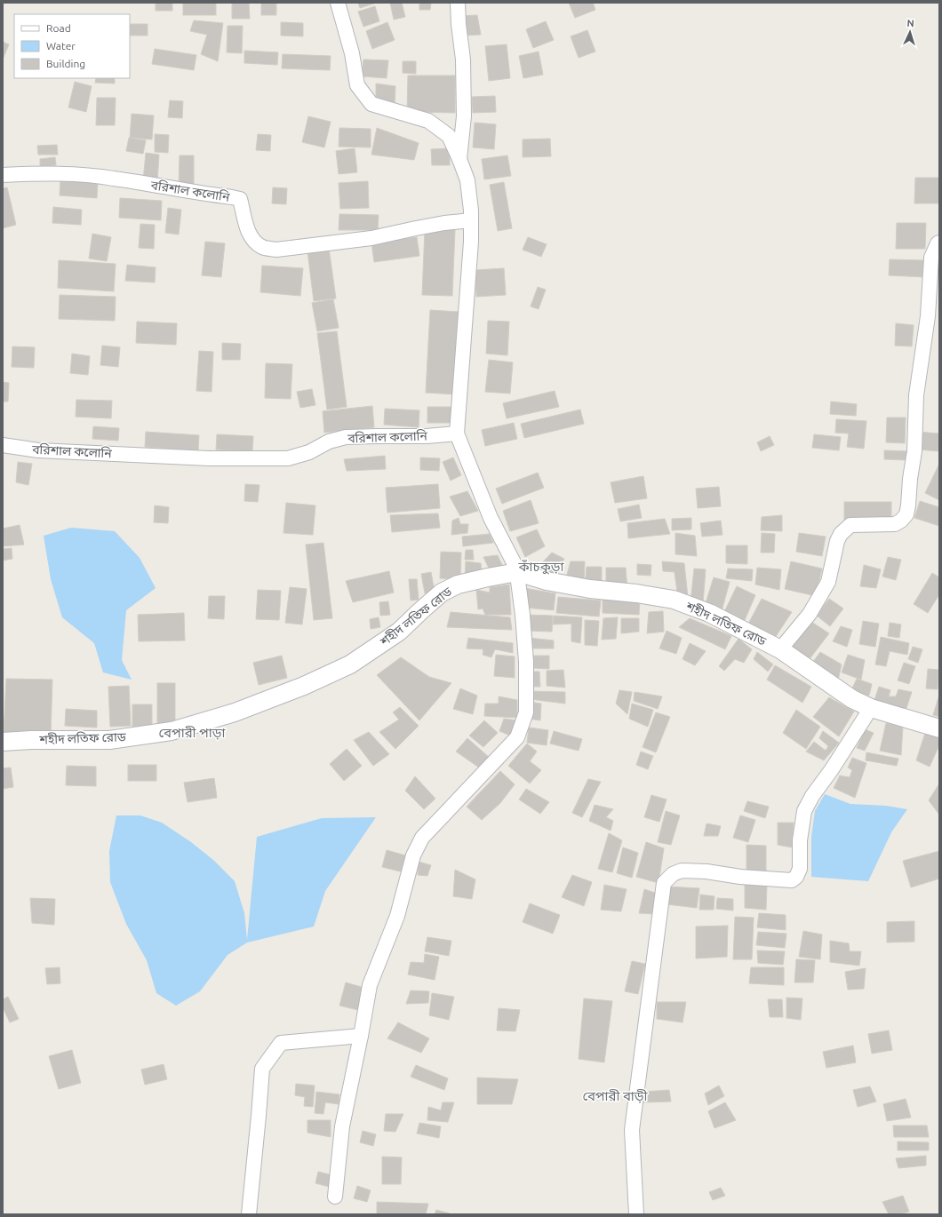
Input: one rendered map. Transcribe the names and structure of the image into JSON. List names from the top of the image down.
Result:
{
  "streets": {
    "street": ["বরিশাল কলোনি", "শহীদ লতিফ রোড"]
  },
  "districts": ["কাঁচকুড়া", "বেপারী পাড়া", "বেপারী বাড়ী"],
  "legend": ["Road", "Water", "Building"],
  "north": "top"
}
